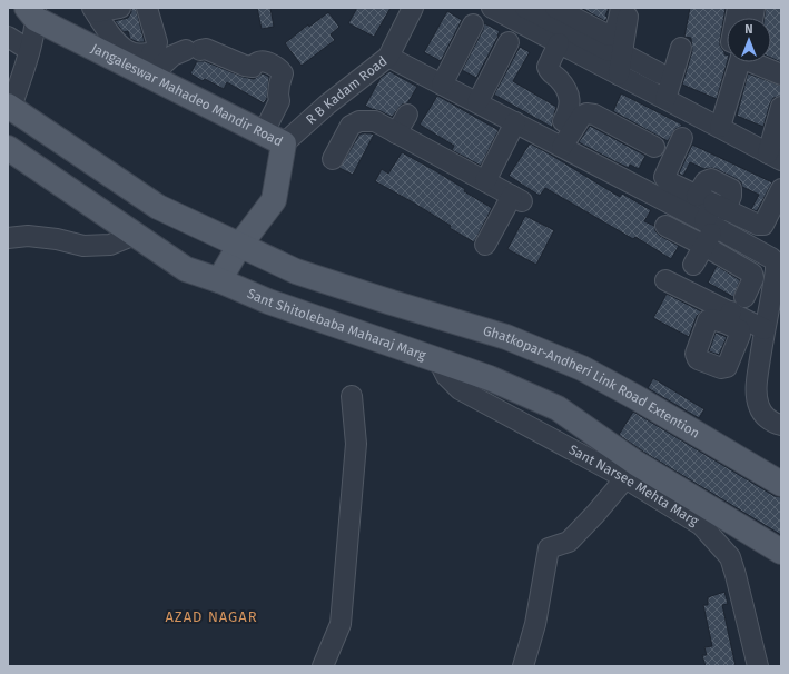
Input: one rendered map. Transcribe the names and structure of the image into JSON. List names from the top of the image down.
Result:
{
  "streets": {
    "main road": ["Jangaleswar Mahadeo Mandir Road", "Sant Shitolebaba Maharaj Marg", "Ghatkopar-Andheri Link Road Extention"],
    "street": ["R B Kadam Road", "Sant Narsee Mehta Marg"]
  },
  "crossings": [
    ["R B Kadam Road", "Jangaleswar Mahadeo Mandir Road"],
    ["Jangaleswar Mahadeo Mandir Road", "Sant Shitolebaba Maharaj Marg"],
    ["Sant Shitolebaba Maharaj Marg", "Sant Narsee Mehta Marg"]
  ],
  "districts": ["AZAD NAGAR"],
  "north": "top"
}
